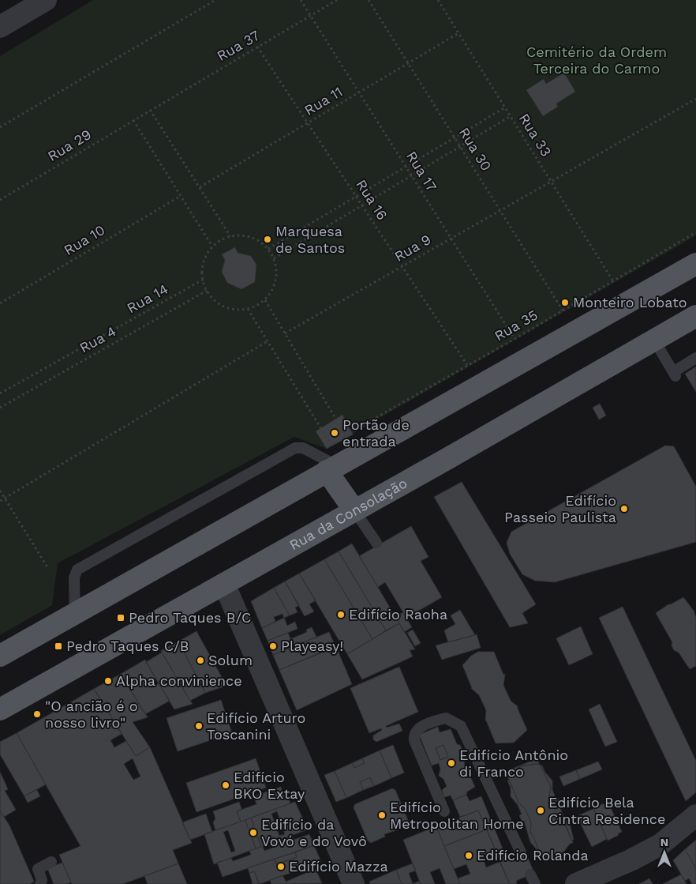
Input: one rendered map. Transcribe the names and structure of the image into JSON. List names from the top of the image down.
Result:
{
  "streets": {
    "main road": ["Rua da Consolação"],
    "path": [
      "Rua 37",
      "Rua 11",
      "Rua 33",
      "Rua 29",
      "Rua 30",
      "Rua 17",
      "Rua 16",
      "Rua 10",
      "Rua 9",
      "Rua 14",
      "Rua 35",
      "Rua 4"
    ]
  },
  "crossings": [
    ["Rua 37", "Rua 29"],
    ["Rua 37", "Rua 17"],
    ["Rua 37", "Rua 16"],
    ["Rua 11", "Rua 33"],
    ["Rua 11", "Rua 30"],
    ["Rua 11", "Rua 17"],
    ["Rua 11", "Rua 16"],
    ["Rua 33", "Rua 9"],
    ["Rua 33", "Rua 35"],
    ["Rua 30", "Rua 9"],
    ["Rua 30", "Rua 35"],
    ["Rua 17", "Rua 9"],
    ["Rua 17", "Rua 35"],
    ["Rua 16", "Rua 9"],
    ["Rua 16", "Rua 35"],
    ["Rua 14", "Rua 4"]
  ],
  "parks": ["Cemitério da Ordem Terceira do Carmo"],
  "places": {
    "other": [
      "Marquesa de Santos",
      "Monteiro Lobato",
      "Portão de entrada",
      "Edifício Passeio Paulista",
      "Edifício Raoha",
      "Playeasy!",
      "Solum",
      "Alpha convinience",
      "\"O ancião é o nosso livro\"",
      "Edifício Arturo Toscanini",
      "Edifício Antônio di Franco",
      "Edifício BKO Extay",
      "Edifício Bela Cintra Residence",
      "Edifício Metropolitan Home",
      "Edifício da Vovó e do Vovô",
      "Edifício Rolanda",
      "Edifício Mazza"
    ],
    "transit": ["Pedro Taques B/C", "Pedro Taques C/B"]
  },
  "north": "top"
}
